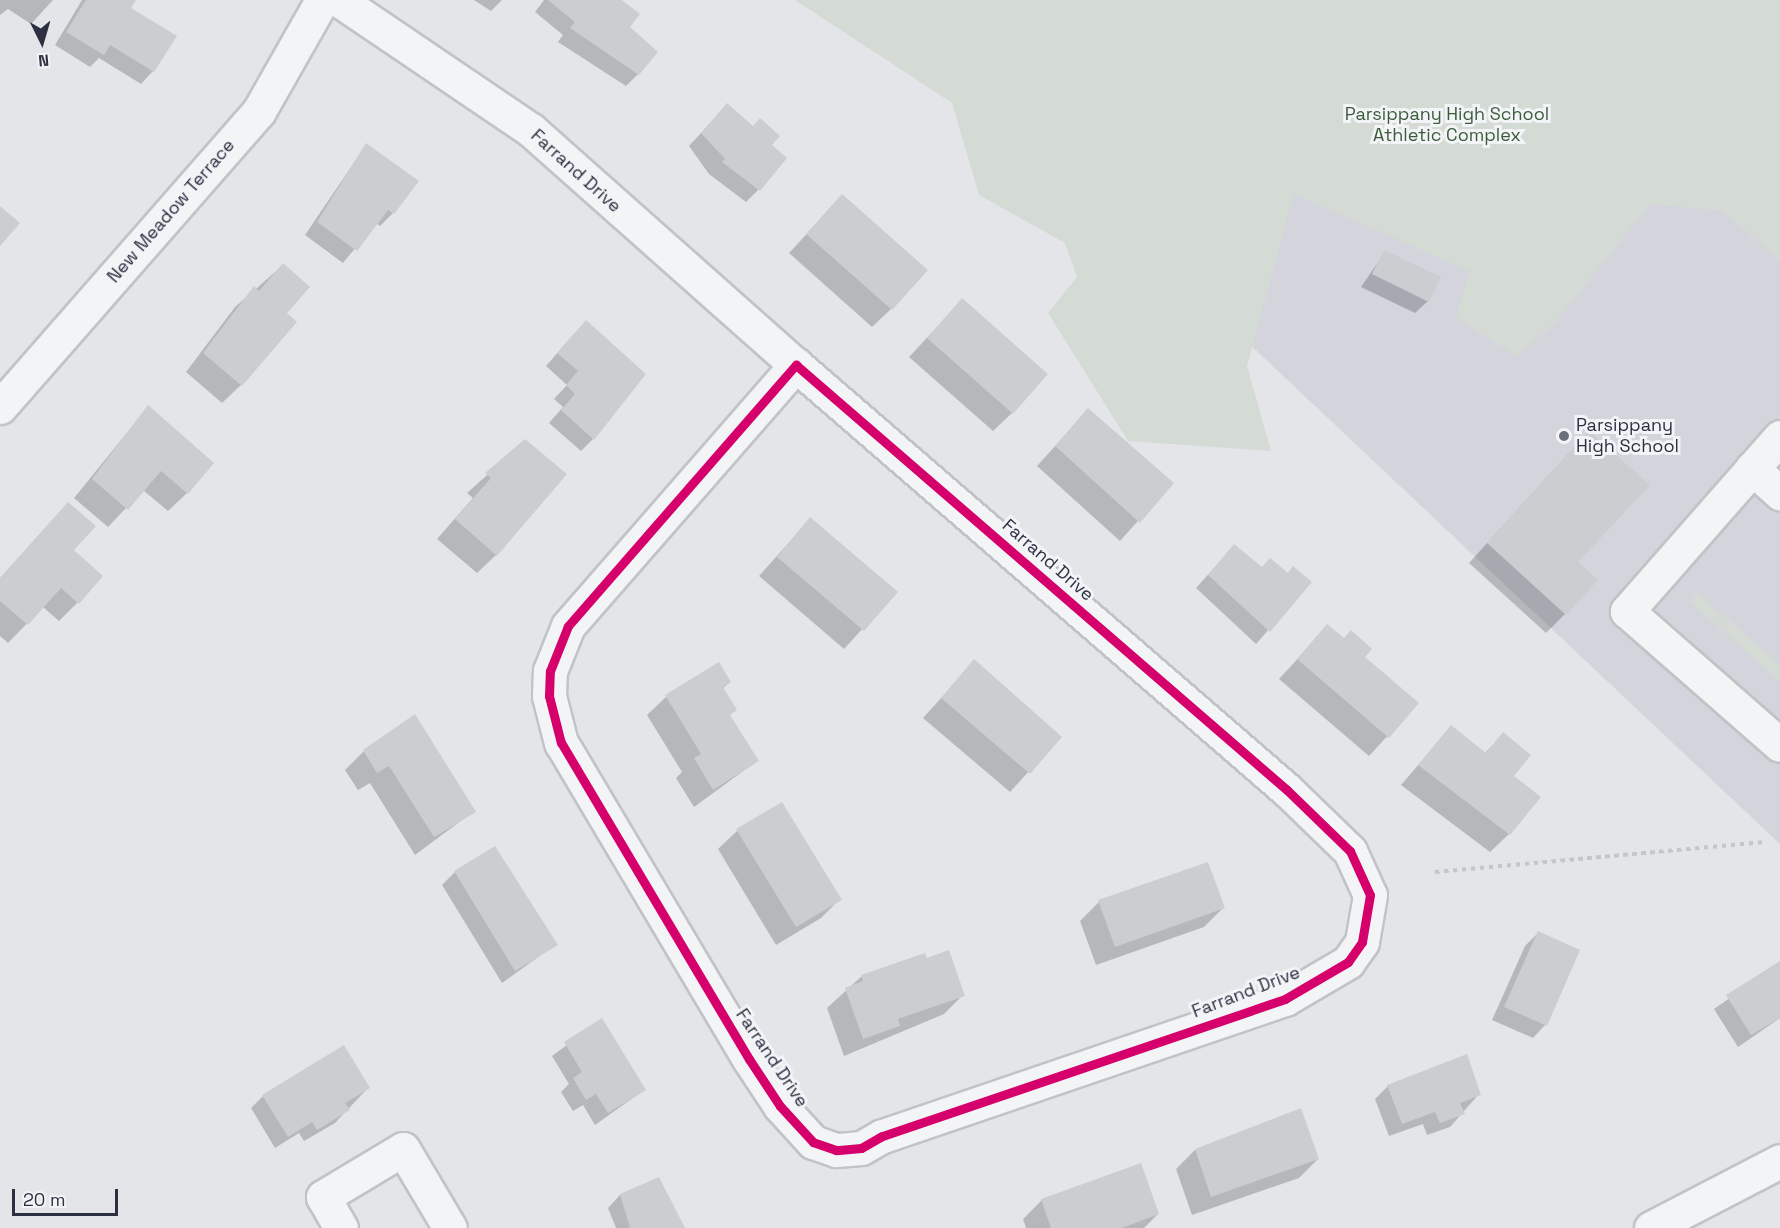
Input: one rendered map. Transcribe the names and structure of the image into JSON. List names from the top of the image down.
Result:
{
  "streets": {
    "street": ["Farrand Drive", "New Meadow Terrace"]
  },
  "parks": ["Parsippany High School Athletic Complex"],
  "places": ["Parsippany High School"],
  "scale_bar": "20 m",
  "north": "bottom"
}
